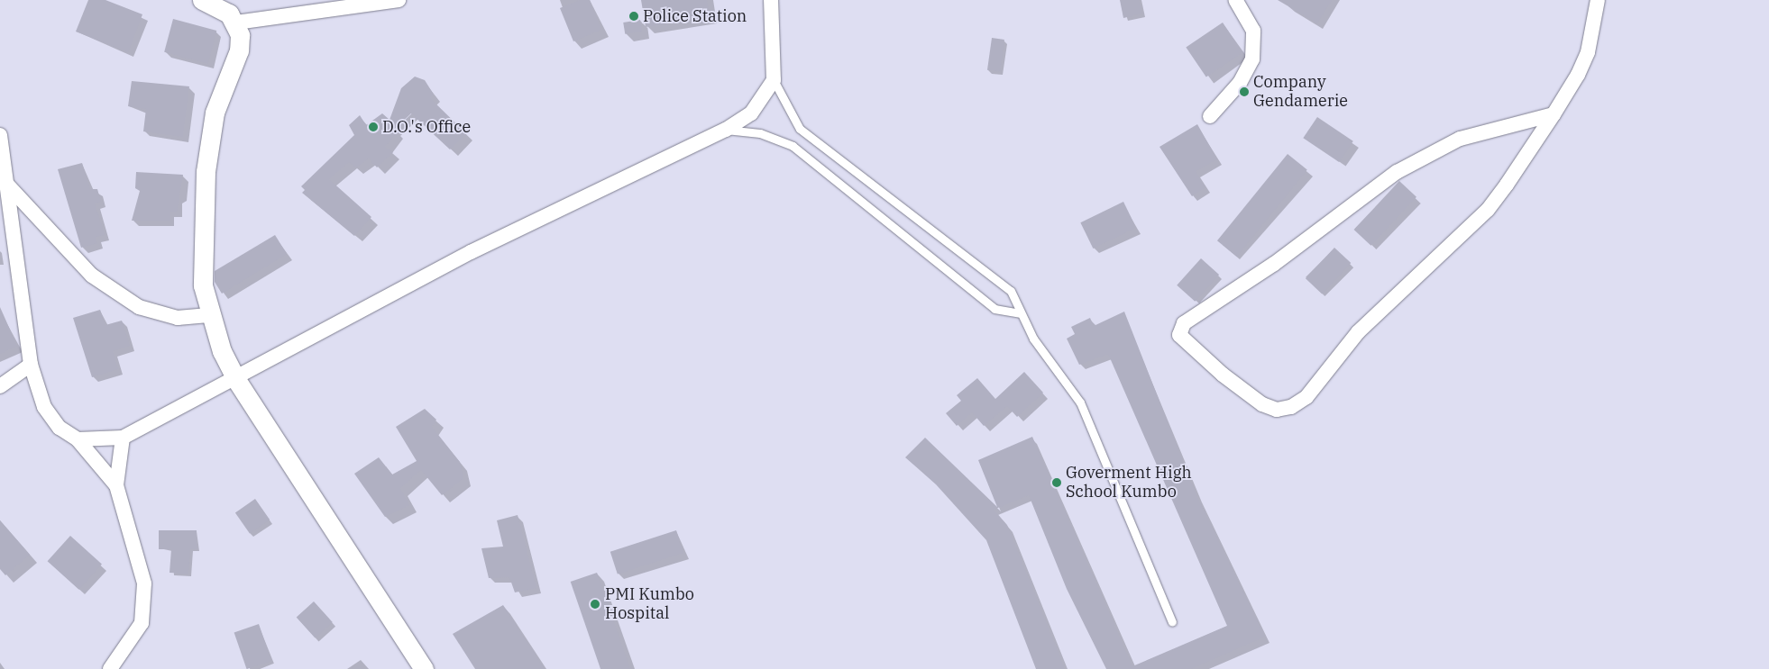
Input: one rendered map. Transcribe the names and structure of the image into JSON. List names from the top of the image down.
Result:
{
  "places": [
    "Police Station",
    "Company Gendamerie",
    "D.O.'s Office",
    "Goverment High School Kumbo",
    "PMI Kumbo Hospital"
  ]
}
